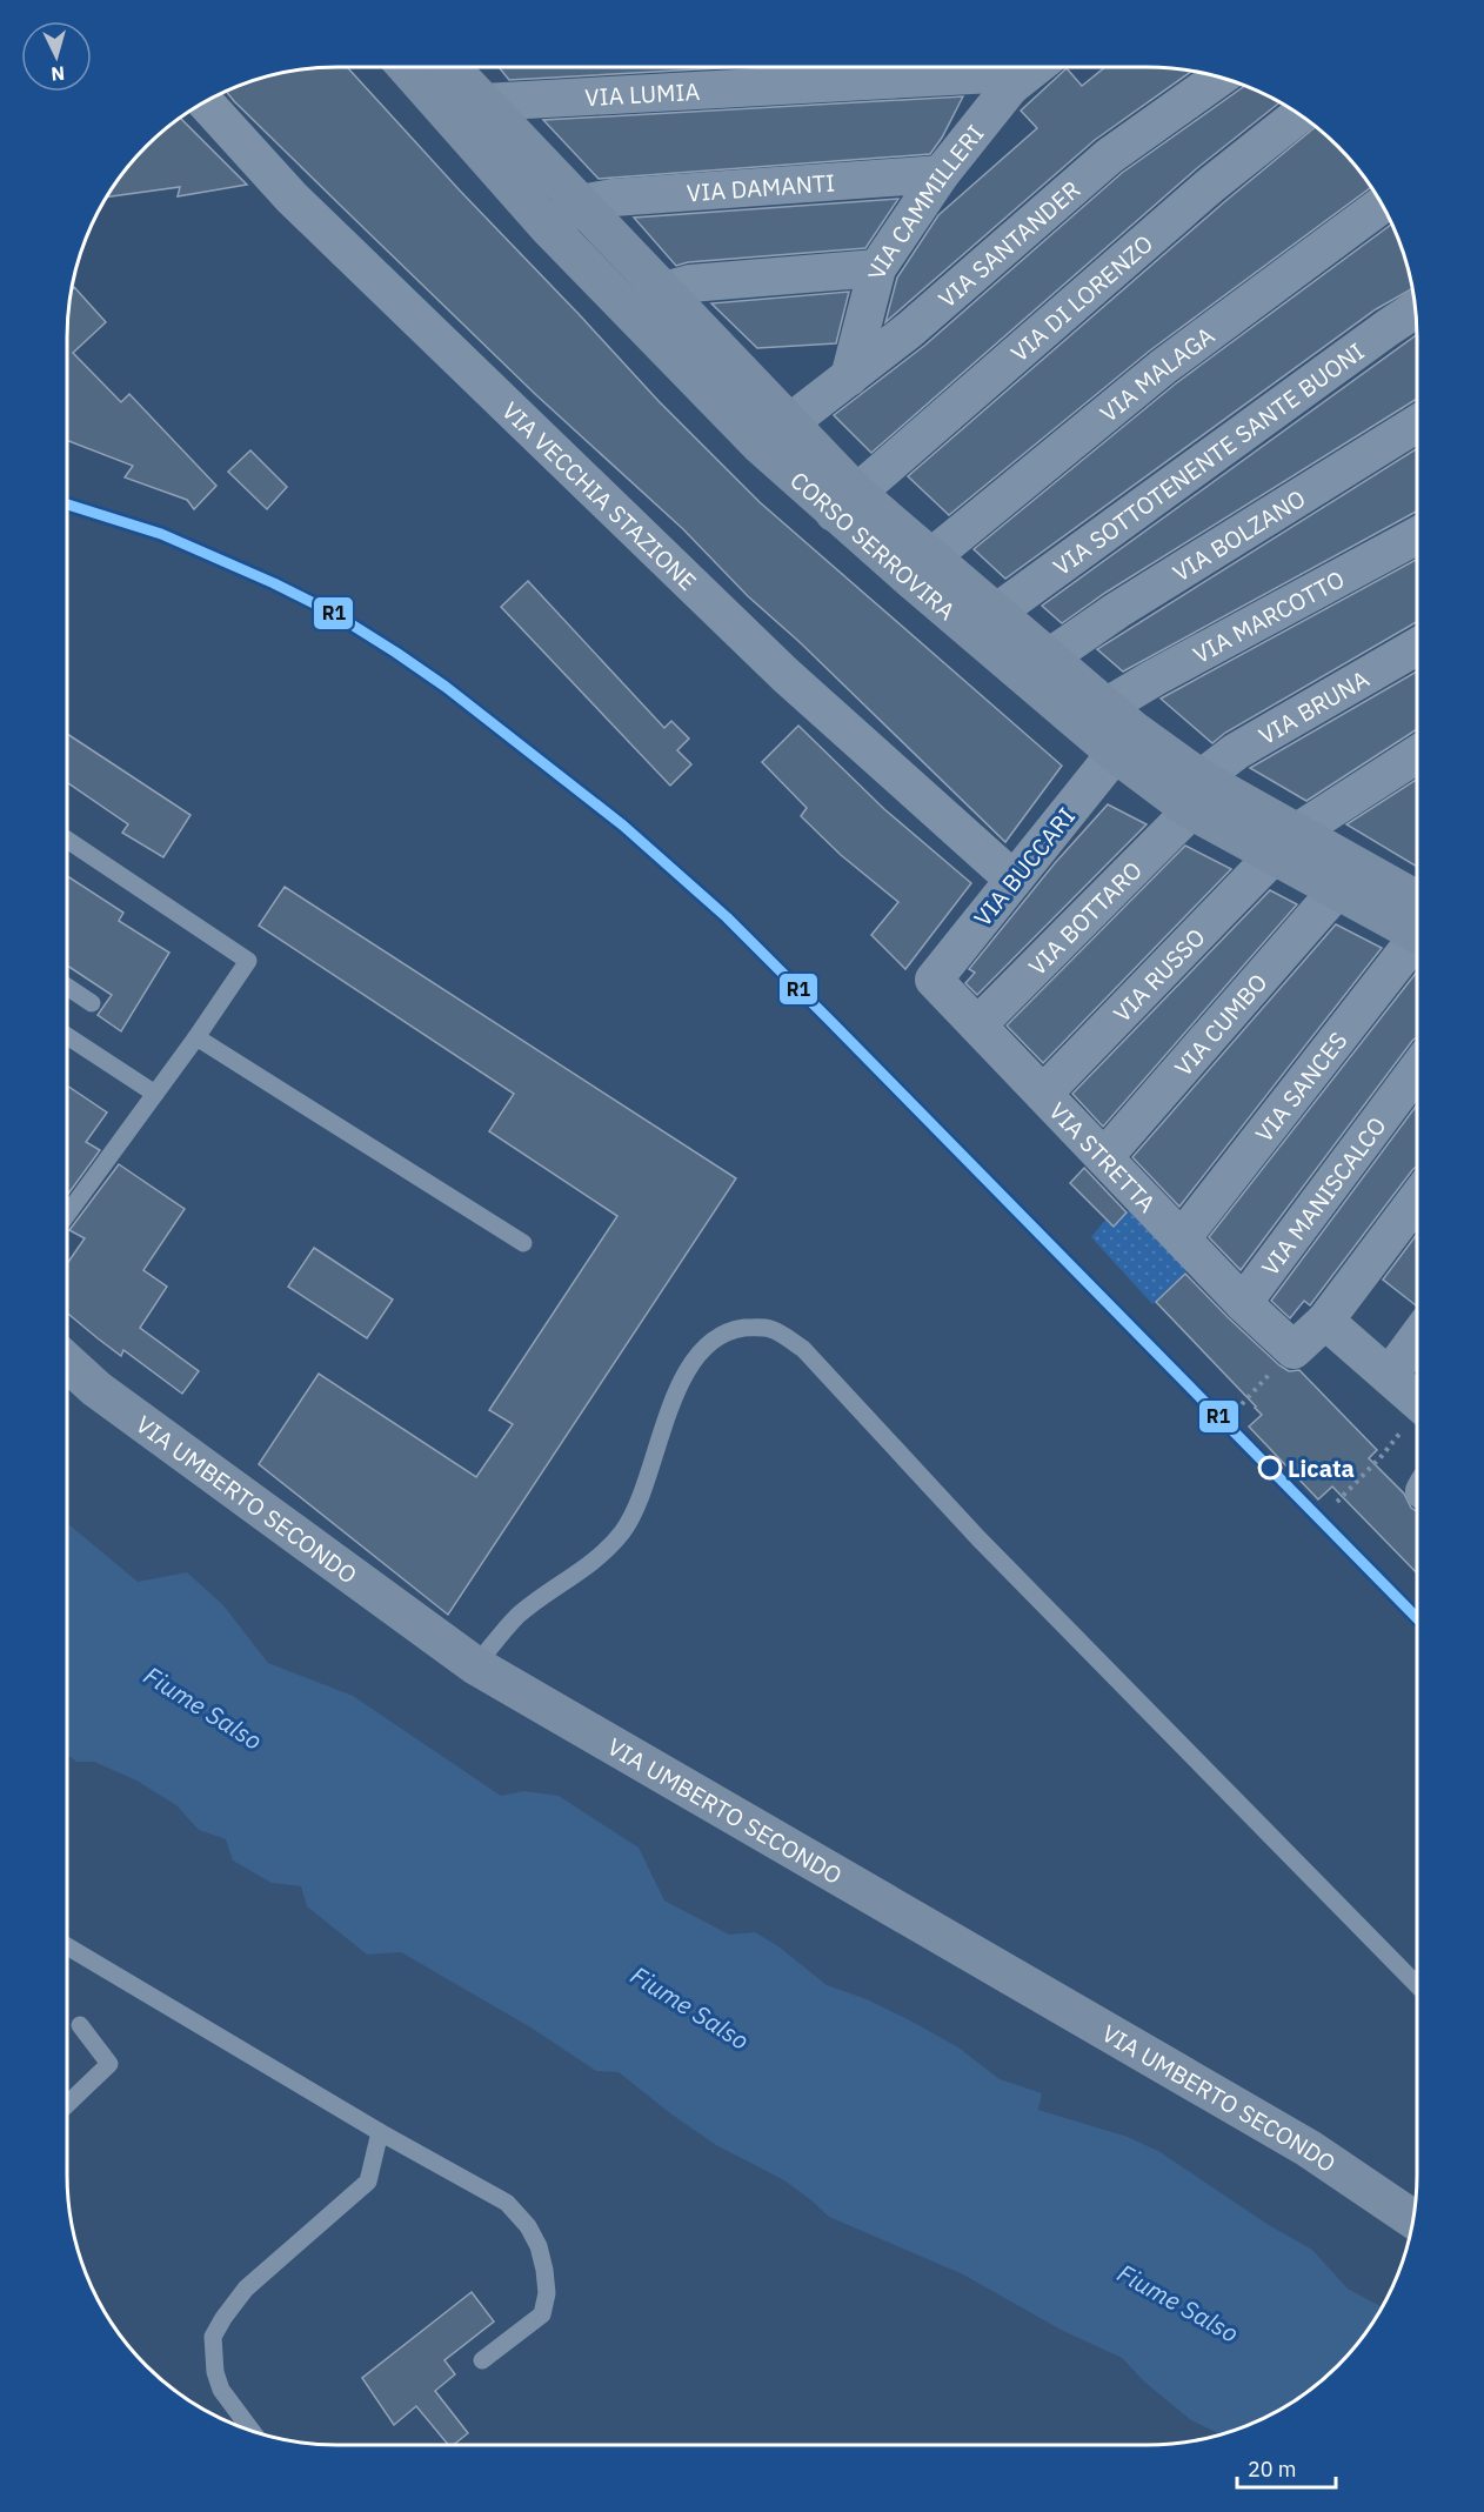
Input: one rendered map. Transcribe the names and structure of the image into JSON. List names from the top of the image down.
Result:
{
  "streets": {
    "main road": ["CORSO SERROVIRA", "VIA UMBERTO SECONDO"],
    "street": [
      "VIA LUMIA",
      "VIA DAMANTI",
      "VIA CAMMILLERI",
      "VIA SANTANDER",
      "VIA DI LORENZO",
      "VIA MALAGA",
      "VIA SOTTOTENENTE SANTE BUONI",
      "VIA VECCHIA STAZIONE",
      "VIA BOLZANO",
      "VIA MARCOTTO",
      "VIA BRUNA",
      "VIA BUCCARI",
      "VIA BOTTARO",
      "VIA RUSSO",
      "VIA CUMBO",
      "VIA SANCES",
      "VIA STRETTA",
      "VIA MANISCALCO"
    ]
  },
  "crossings": [
    ["VIA LUMIA", "VIA CAMMILLERI"],
    ["VIA LUMIA", "CORSO SERROVIRA"],
    ["VIA DAMANTI", "VIA CAMMILLERI"],
    ["VIA DAMANTI", "CORSO SERROVIRA"],
    ["VIA CAMMILLERI", "VIA SANTANDER"],
    ["VIA SANTANDER", "CORSO SERROVIRA"],
    ["VIA DI LORENZO", "CORSO SERROVIRA"],
    ["VIA MALAGA", "CORSO SERROVIRA"],
    ["VIA SOTTOTENENTE SANTE BUONI", "CORSO SERROVIRA"],
    ["VIA VECCHIA STAZIONE", "VIA BUCCARI"],
    ["VIA BOLZANO", "CORSO SERROVIRA"],
    ["CORSO SERROVIRA", "VIA MARCOTTO"],
    ["CORSO SERROVIRA", "VIA BRUNA"],
    ["CORSO SERROVIRA", "VIA BUCCARI"],
    ["CORSO SERROVIRA", "VIA BOTTARO"],
    ["CORSO SERROVIRA", "VIA RUSSO"],
    ["CORSO SERROVIRA", "VIA CUMBO"],
    ["VIA MARCOTTO", "VIA BUCCARI"],
    ["VIA BRUNA", "VIA BOTTARO"],
    ["VIA BUCCARI", "VIA STRETTA"],
    ["VIA BOTTARO", "VIA STRETTA"],
    ["VIA RUSSO", "VIA STRETTA"],
    ["VIA CUMBO", "VIA STRETTA"],
    ["VIA SANCES", "VIA STRETTA"],
    ["VIA STRETTA", "VIA MANISCALCO"]
  ],
  "water": ["Fiume Salso"],
  "places": ["Licata"],
  "lines": ["transit line R1"],
  "scale_bar": "20 m",
  "north": "bottom"
}
